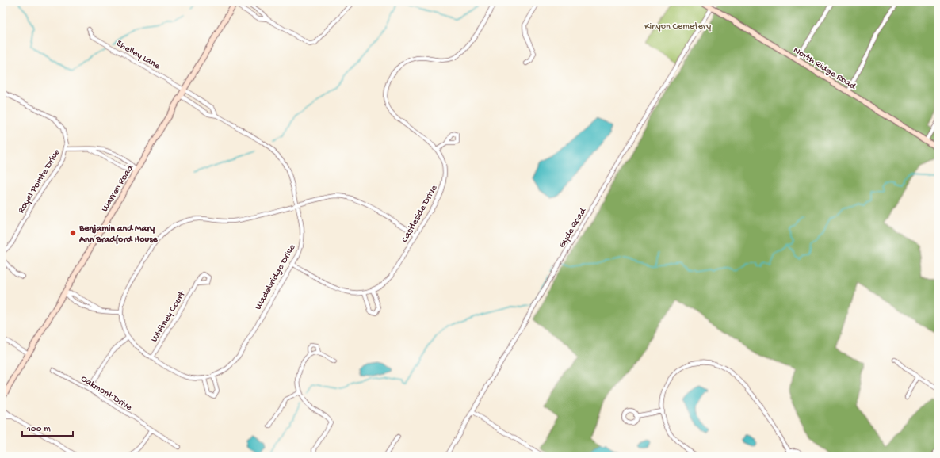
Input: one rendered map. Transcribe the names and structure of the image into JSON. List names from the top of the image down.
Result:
{
  "streets": {
    "street": [
      "Shelley Lane",
      "North Ridge Road",
      "Royal Pointe Drive",
      "Warren Road",
      "Castleside Drive",
      "Gyde Road",
      "Wadebridge Drive",
      "Whitney Court",
      "Oakmont Drive"
    ]
  },
  "crossings": [
    ["Shelley Lane", "Warren Road"],
    ["Shelley Lane", "Wadebridge Drive"],
    ["North Ridge Road", "Gyde Road"],
    ["Warren Road", "Wadebridge Drive"],
    ["Castleside Drive", "Wadebridge Drive"],
    ["Wadebridge Drive", "Whitney Court"]
  ],
  "parks": ["Kinyon Cemetery"],
  "places": ["Benjamin and Mary Ann Bradford House"],
  "scale_bar": "100 m"
}
